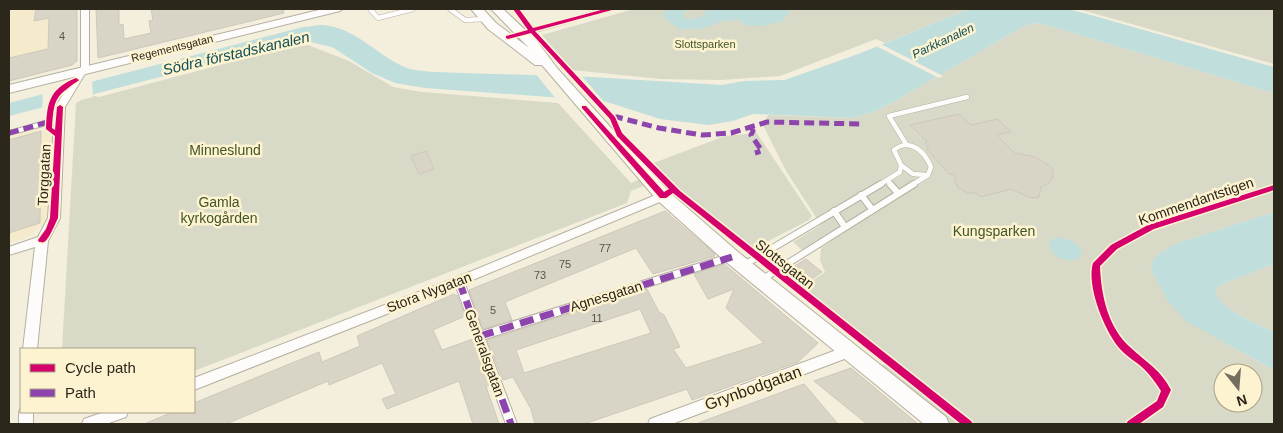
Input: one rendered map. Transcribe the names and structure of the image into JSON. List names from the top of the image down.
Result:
{
  "streets": {
    "main road": ["Regementsgatan", "Slottsgatan"],
    "street": [
      "Torggatan",
      "Stora Nygatan",
      "Agnesgatan",
      "Generalsgatan",
      "Grynbodgatan"
    ],
    "cycle path": ["Kommendantstigen"]
  },
  "crossings": [
    ["Regementsgatan", "Torggatan"],
    ["Slottsgatan", "Stora Nygatan"],
    ["Slottsgatan", "Agnesgatan"],
    ["Slottsgatan", "Grynbodgatan"],
    ["Stora Nygatan", "Generalsgatan"],
    ["Agnesgatan", "Generalsgatan"]
  ],
  "water": ["Parkkanalen", "Södra förstadskanalen"],
  "parks": [
    "Slottsparken",
    "Minneslund",
    "Gamla kyrkogården",
    "Kungsparken"
  ],
  "house_numbers": [
    "4",
    "77",
    "75",
    "73",
    "5",
    "11"
  ],
  "legend": ["Cycle path", "Path"],
  "north": "bottom"
}
